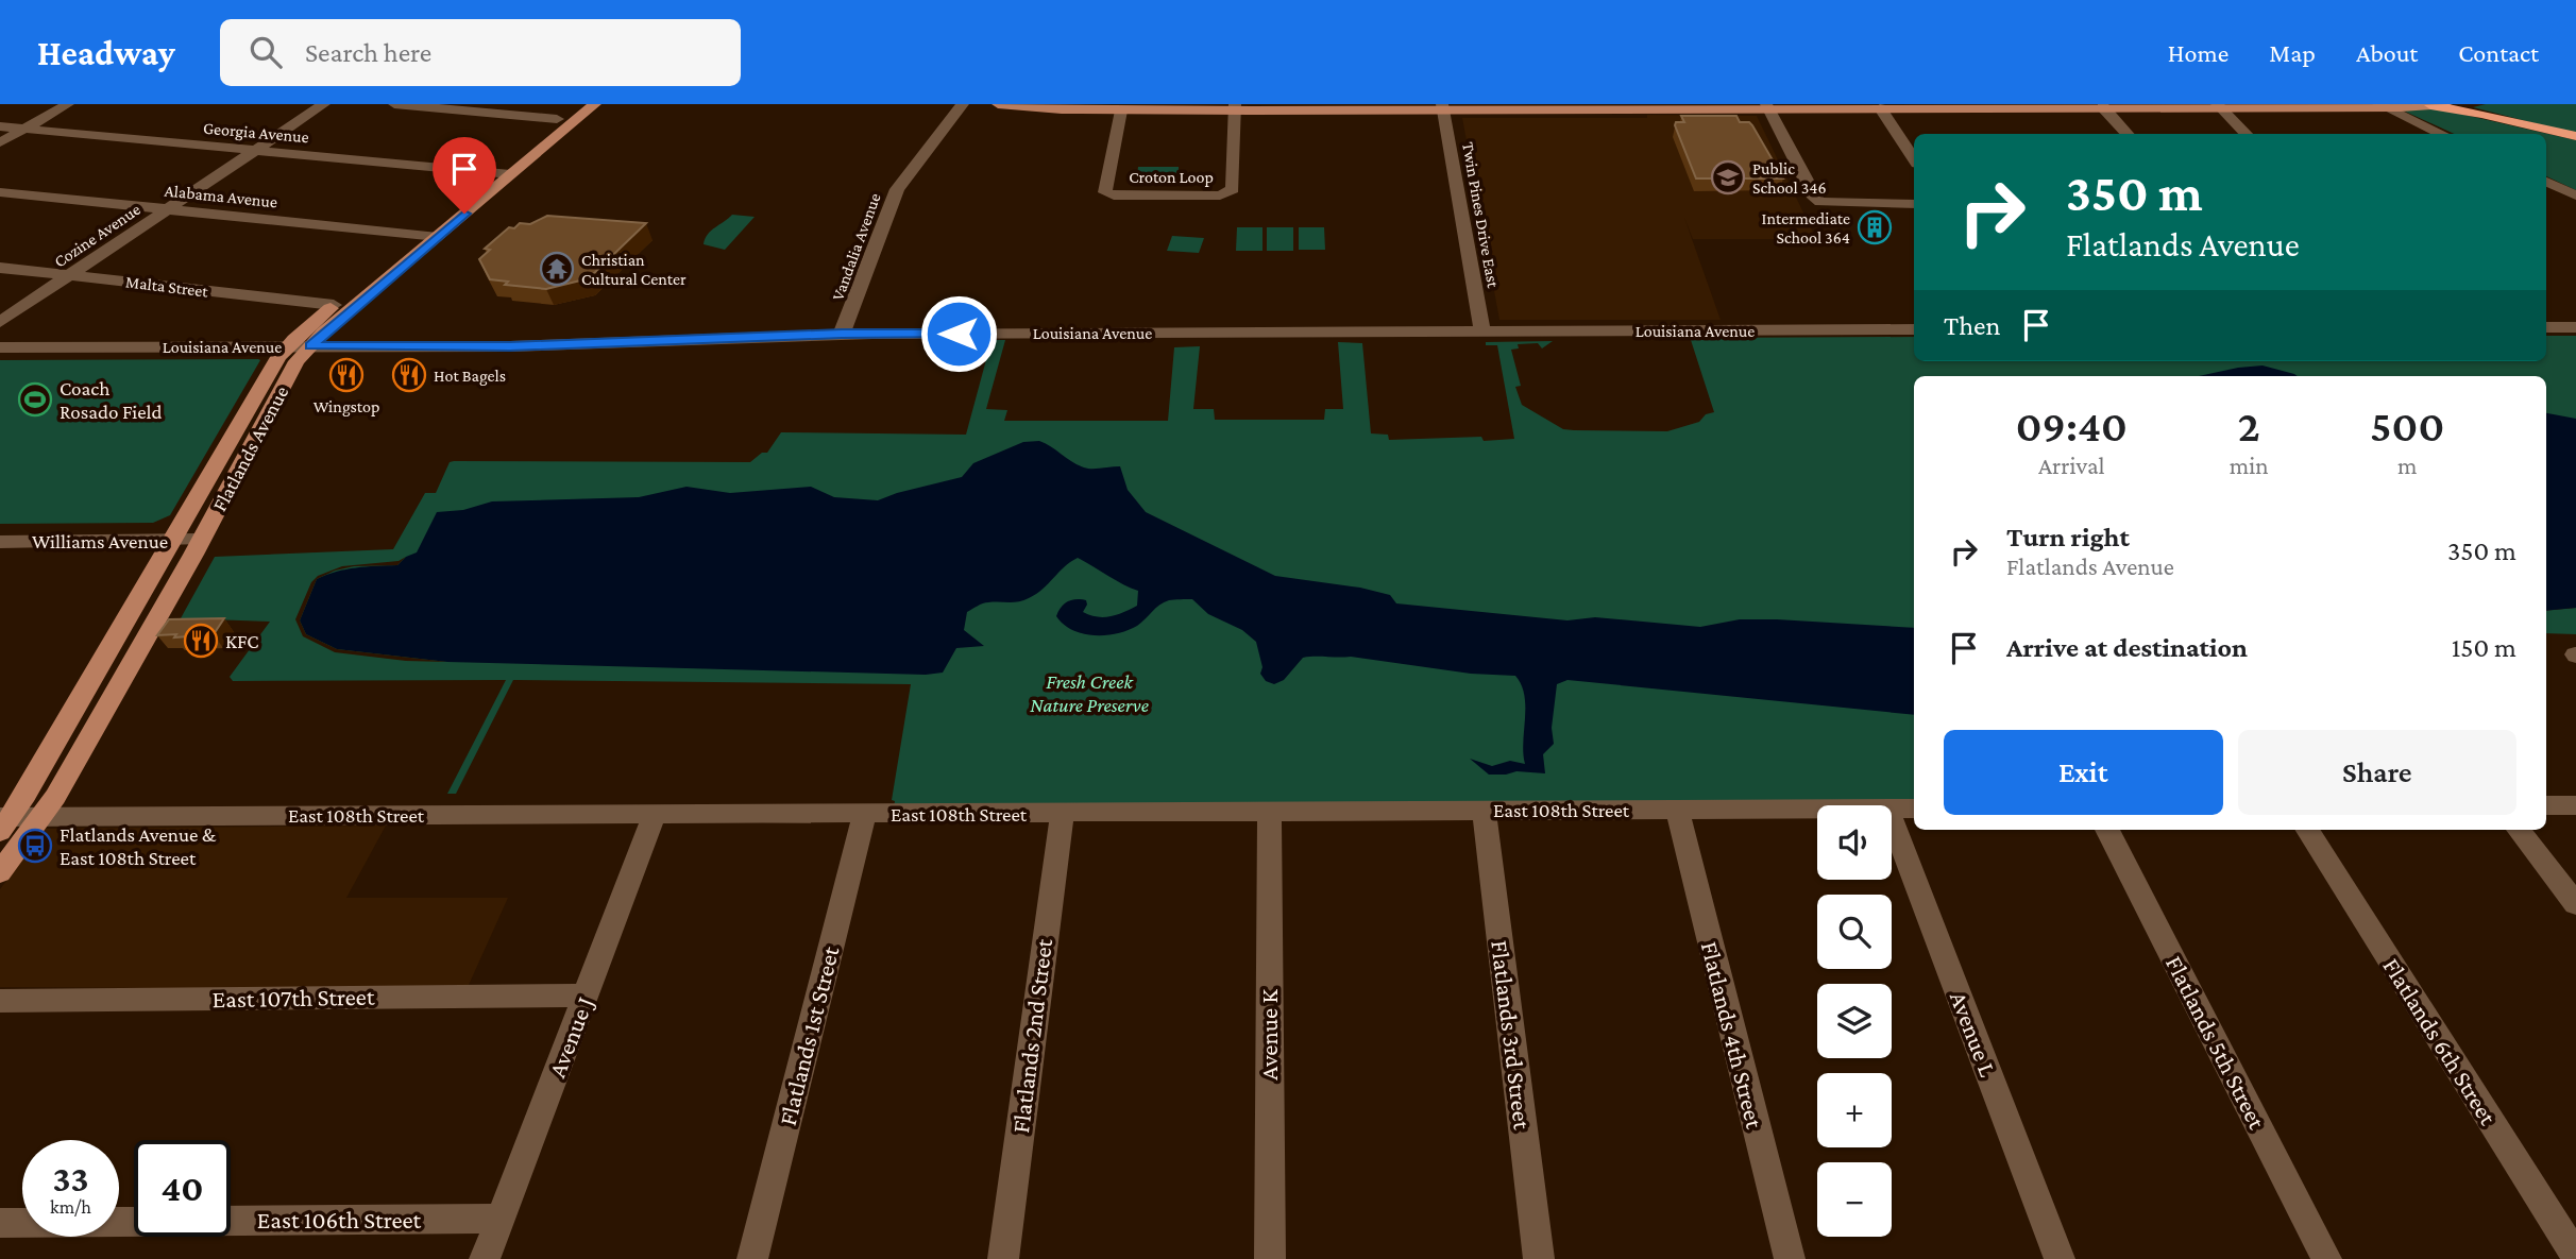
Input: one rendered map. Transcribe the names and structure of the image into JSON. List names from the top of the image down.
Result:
{
  "streets": {
    "main road": ["Flatlands Avenue"],
    "street": [
      "Georgia Avenue",
      "Croton Loop",
      "Alabama Avenue",
      "Twin Pines Drive East",
      "Cozine Avenue",
      "Vandalia Avenue",
      "Malta Street",
      "Louisiana Avenue",
      "Williams Avenue",
      "East 108th Street",
      "East 107th Street",
      "Avenue L",
      "Avenue K",
      "Flatlands 3rd Street",
      "Flatlands 4th Street",
      "Flatlands 1st Street",
      "Flatlands 2nd Street",
      "Avenue J",
      "Flatlands 6th Street",
      "Flatlands 5th Street",
      "East 106th Street"
    ]
  },
  "crossings": [
    ["Georgia Avenue", "Cozine Avenue"],
    ["Georgia Avenue", "Flatlands Avenue"],
    ["Alabama Avenue", "Cozine Avenue"],
    ["Alabama Avenue", "Flatlands Avenue"],
    ["Twin Pines Drive East", "Louisiana Avenue"],
    ["Cozine Avenue", "Malta Street"],
    ["Vandalia Avenue", "Louisiana Avenue"],
    ["Malta Street", "Flatlands Avenue"],
    ["Louisiana Avenue", "Flatlands Avenue"],
    ["Flatlands Avenue", "Williams Avenue"],
    ["Flatlands Avenue", "East 108th Street"],
    ["East 108th Street", "Avenue K"],
    ["East 108th Street", "Flatlands 3rd Street"],
    ["East 108th Street", "Flatlands 4th Street"],
    ["East 108th Street", "Flatlands 1st Street"],
    ["East 108th Street", "Flatlands 2nd Street"],
    ["East 108th Street", "Avenue J"],
    ["East 107th Street", "Avenue J"],
    ["Avenue J", "East 106th Street"]
  ],
  "parks": ["Fresh Creek Nature Preserve"],
  "places": {
    "school or university": ["Public School 346"],
    "building": ["Intermediate School 364"],
    "temple": ["Christian Cultural Center"],
    "restaurant": ["Wingstop", "Hot Bagels", "KFC"],
    "sports": ["Coach Rosado Field"],
    "bus stop": ["Flatlands Avenue & East 108th Street"]
  },
  "page": {
    "header": "Headway",
    "search": "Search here",
    "nav": [
      "Home",
      "Map",
      "About",
      "Contact"
    ],
    "turn": ["350 m", "Flatlands Avenue"],
    "then": "Then",
    "eta": [
      "09:40",
      "Arrival",
      "2",
      "min",
      "500",
      "m"
    ],
    "list": [
      {
        "name": "Turn right",
        "note": "Flatlands Avenue",
        "value": "350 m"
      },
      {
        "name": "Arrive at destination",
        "value": "150 m"
      }
    ],
    "buttons": ["Exit", "Share"],
    "map_buttons": ["+", "−"],
    "speed": "33 km/h",
    "limit": "40"
  }
}
